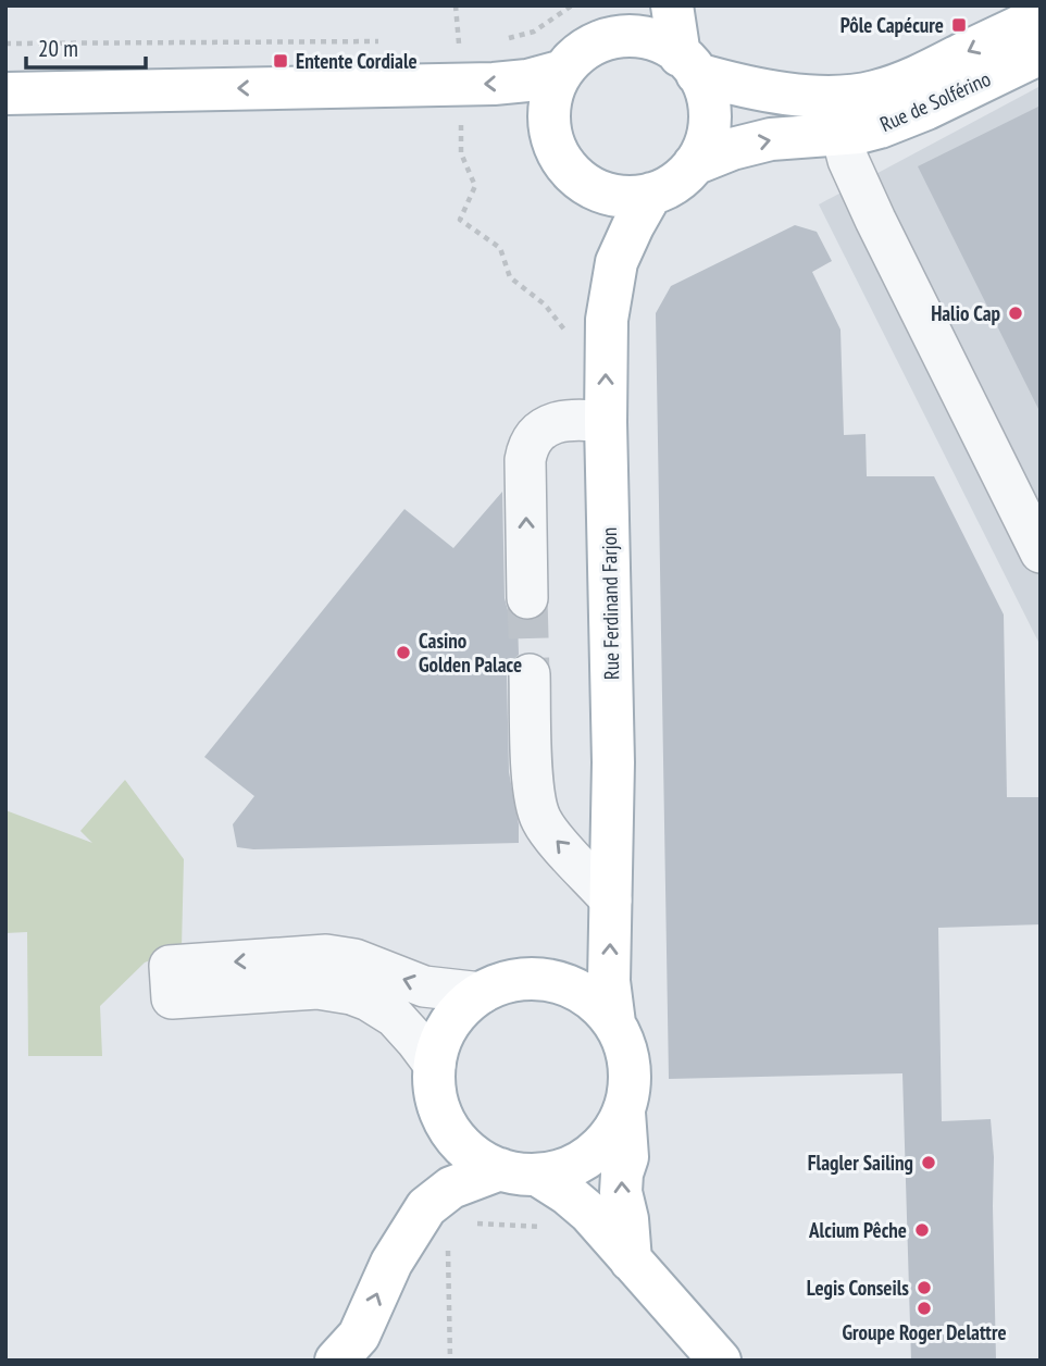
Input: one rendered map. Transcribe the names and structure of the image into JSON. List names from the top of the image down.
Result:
{
  "streets": {
    "main road": ["Rue de Solférino", "Rue Ferdinand Farjon"]
  },
  "crossings": [
    ["Rue de Solférino", "Rue Ferdinand Farjon"]
  ],
  "one_way": ["Rue Ferdinand Farjon"],
  "places": {
    "transit": ["Pôle Capécure", "Entente Cordiale"],
    "other": [
      "Halio Cap",
      "Casino Golden Palace",
      "Flagler Sailing",
      "Alcium Pêche",
      "Legis Conseils",
      "Groupe Roger Delattre"
    ]
  },
  "scale_bar": "20 m"
}
